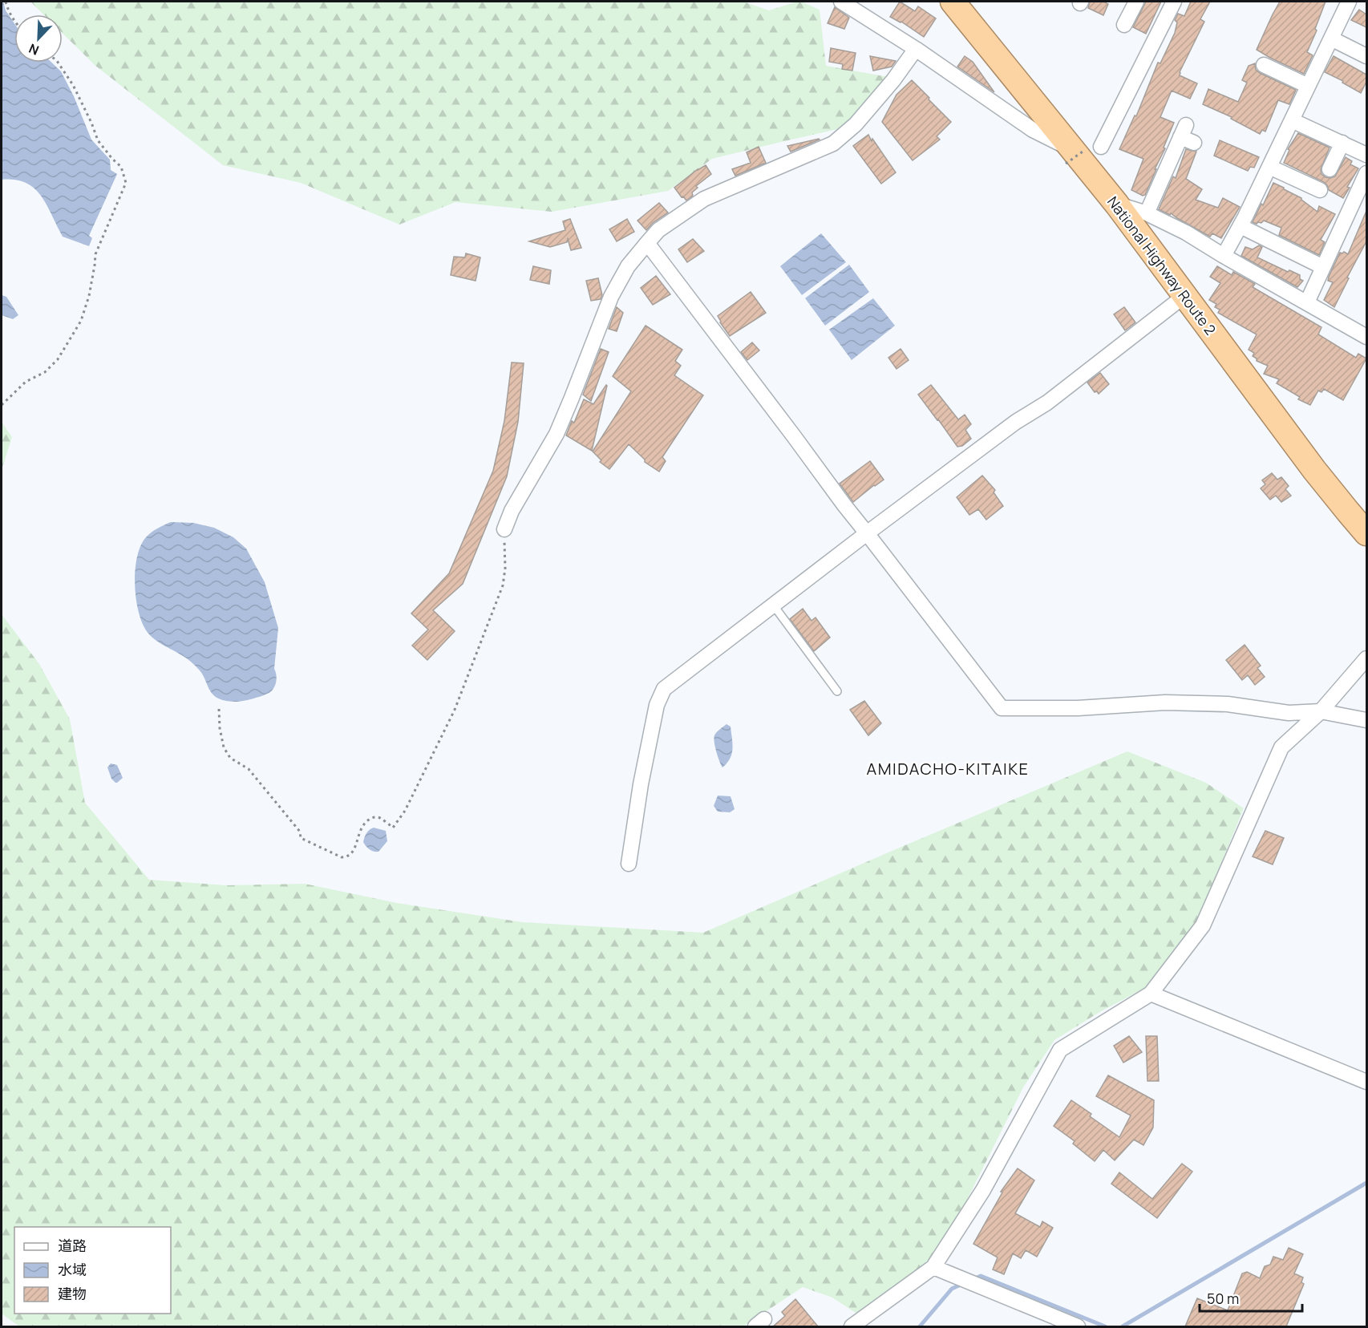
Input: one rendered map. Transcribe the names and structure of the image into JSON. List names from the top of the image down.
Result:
{
  "streets": {
    "highway": ["National Highway Route 2"]
  },
  "districts": ["AMIDACHO-KITAIKE"],
  "legend": ["道路", "水域", "建物"],
  "scale_bar": "50 m",
  "north": "bottom left"
}
